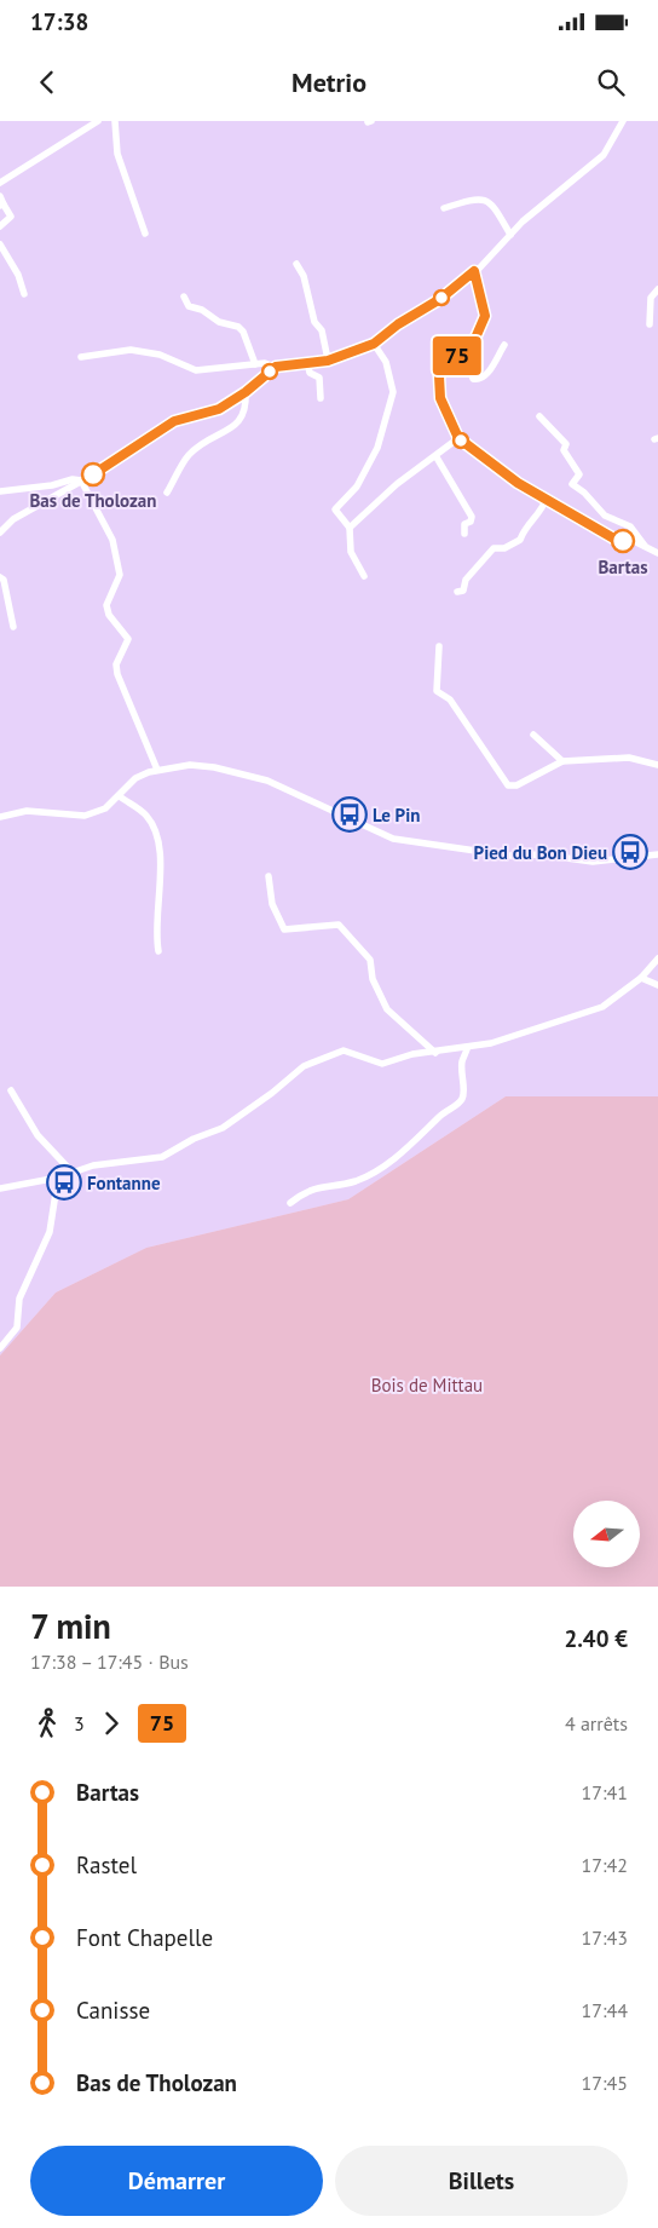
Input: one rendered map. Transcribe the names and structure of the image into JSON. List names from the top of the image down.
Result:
{
  "parks": ["Bois de Mittau"],
  "places": {
    "other": ["Bas de Tholozan", "Bartas"],
    "bus stop": ["Le Pin", "Pied du Bon Dieu", "Fontanne"]
  },
  "lines": ["bus line 75"],
  "north": "left",
  "page": {
    "status": "17:38",
    "header": "Metrio",
    "on_map": "75",
    "heading": ["7 min", "17:38 – 17:45 · Bus", "2.40 €"],
    "legs": ["3", "75", "4 arrêts"],
    "list": [
      {
        "name": "Bartas",
        "value": "17:41"
      },
      {
        "name": "Rastel",
        "value": "17:42"
      },
      {
        "name": "Font Chapelle",
        "value": "17:43"
      },
      {
        "name": "Canisse",
        "value": "17:44"
      },
      {
        "name": "Bas de Tholozan",
        "value": "17:45"
      }
    ],
    "buttons": ["Démarrer", "Billets"]
  }
}
